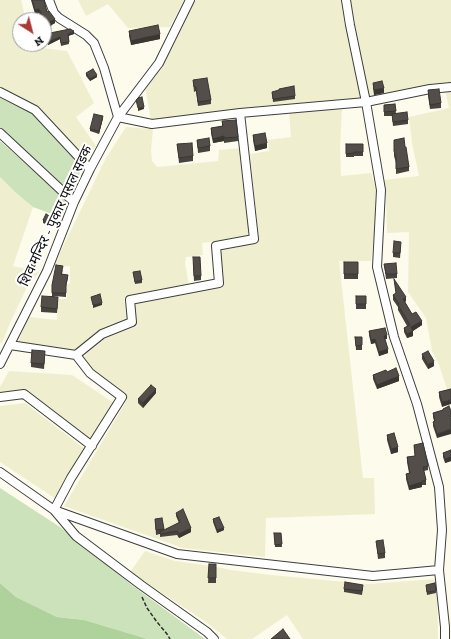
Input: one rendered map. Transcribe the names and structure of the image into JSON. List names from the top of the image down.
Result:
{
  "streets": {
    "street": ["शिव मन्दिर - पुकार पसल सडक"]
  },
  "north": "bottom right"
}
